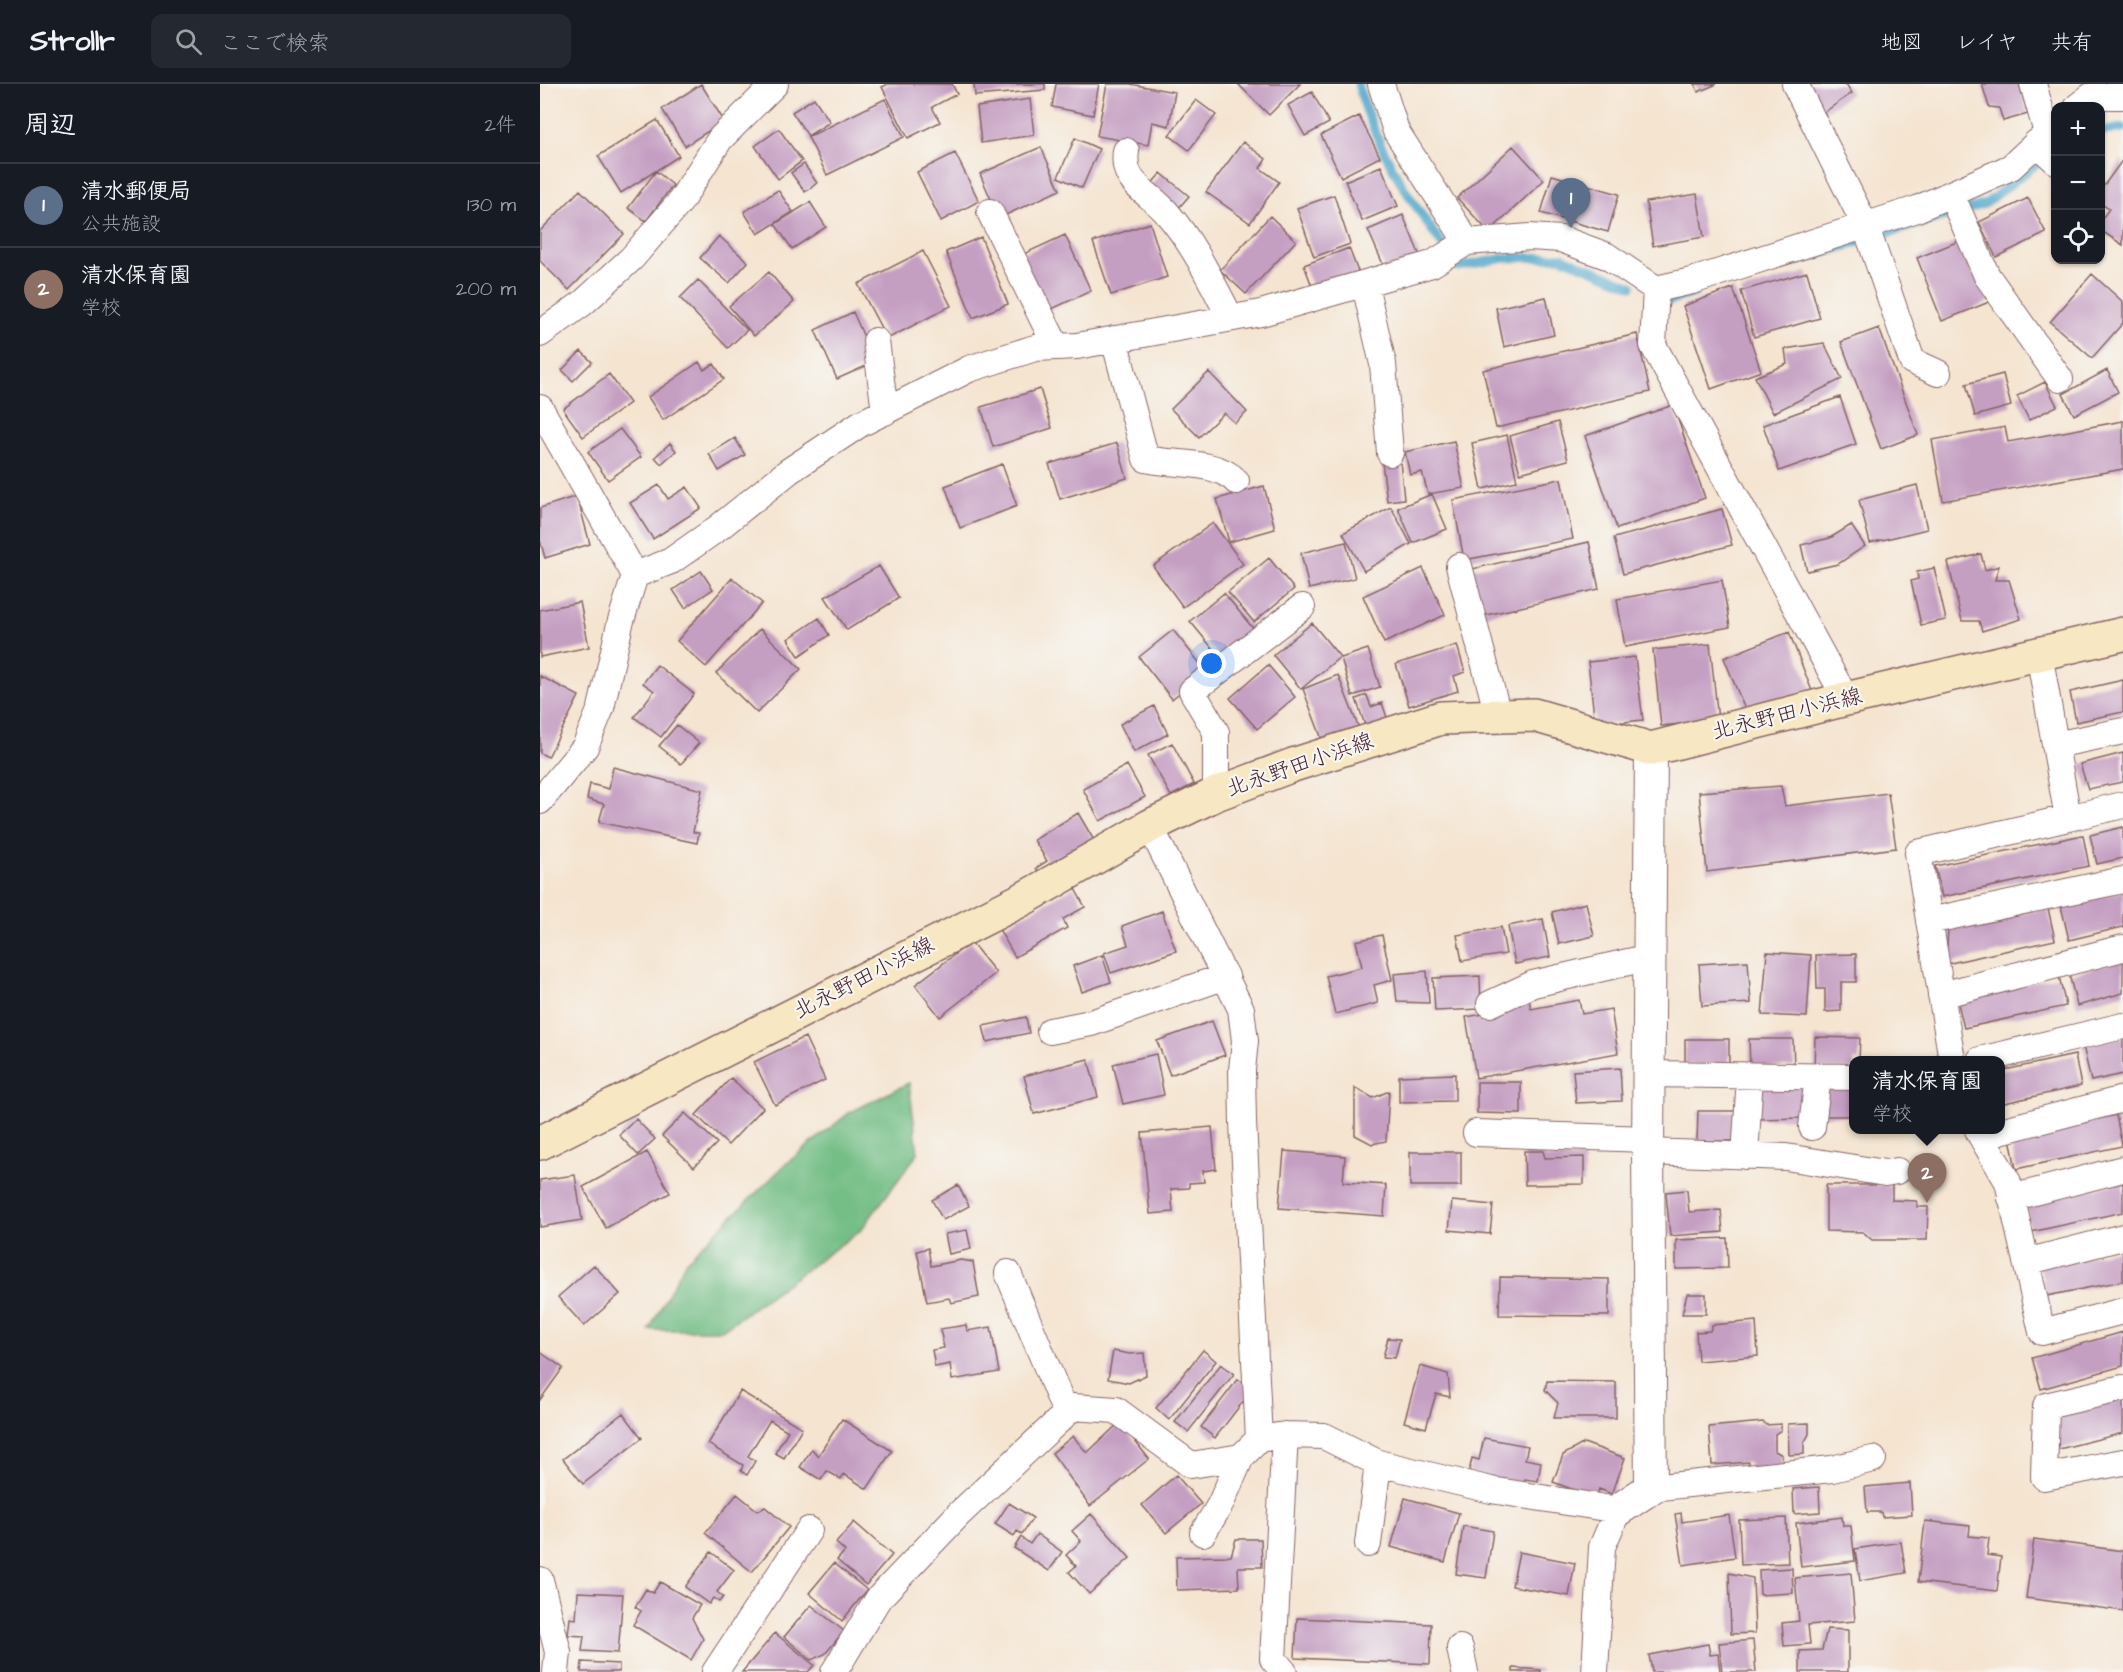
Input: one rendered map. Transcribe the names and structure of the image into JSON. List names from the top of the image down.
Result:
{
  "streets": {
    "main road": ["北永野田小浜線"]
  },
  "page": {
    "header": "Strollr",
    "search": "ここで検索",
    "nav": ["地図", "レイヤ", "共有"],
    "heading": ["周辺", "2件"],
    "map_buttons": ["+", "−"],
    "list": [
      {
        "mark": "1",
        "name": "清水郵便局",
        "note": "公共施設",
        "value": "130 m"
      },
      {
        "mark": "2",
        "name": "清水保育園",
        "note": "学校",
        "value": "200 m"
      }
    ],
    "pins": ["1", "2"],
    "popup": ["清水保育園", "学校"]
  }
}
